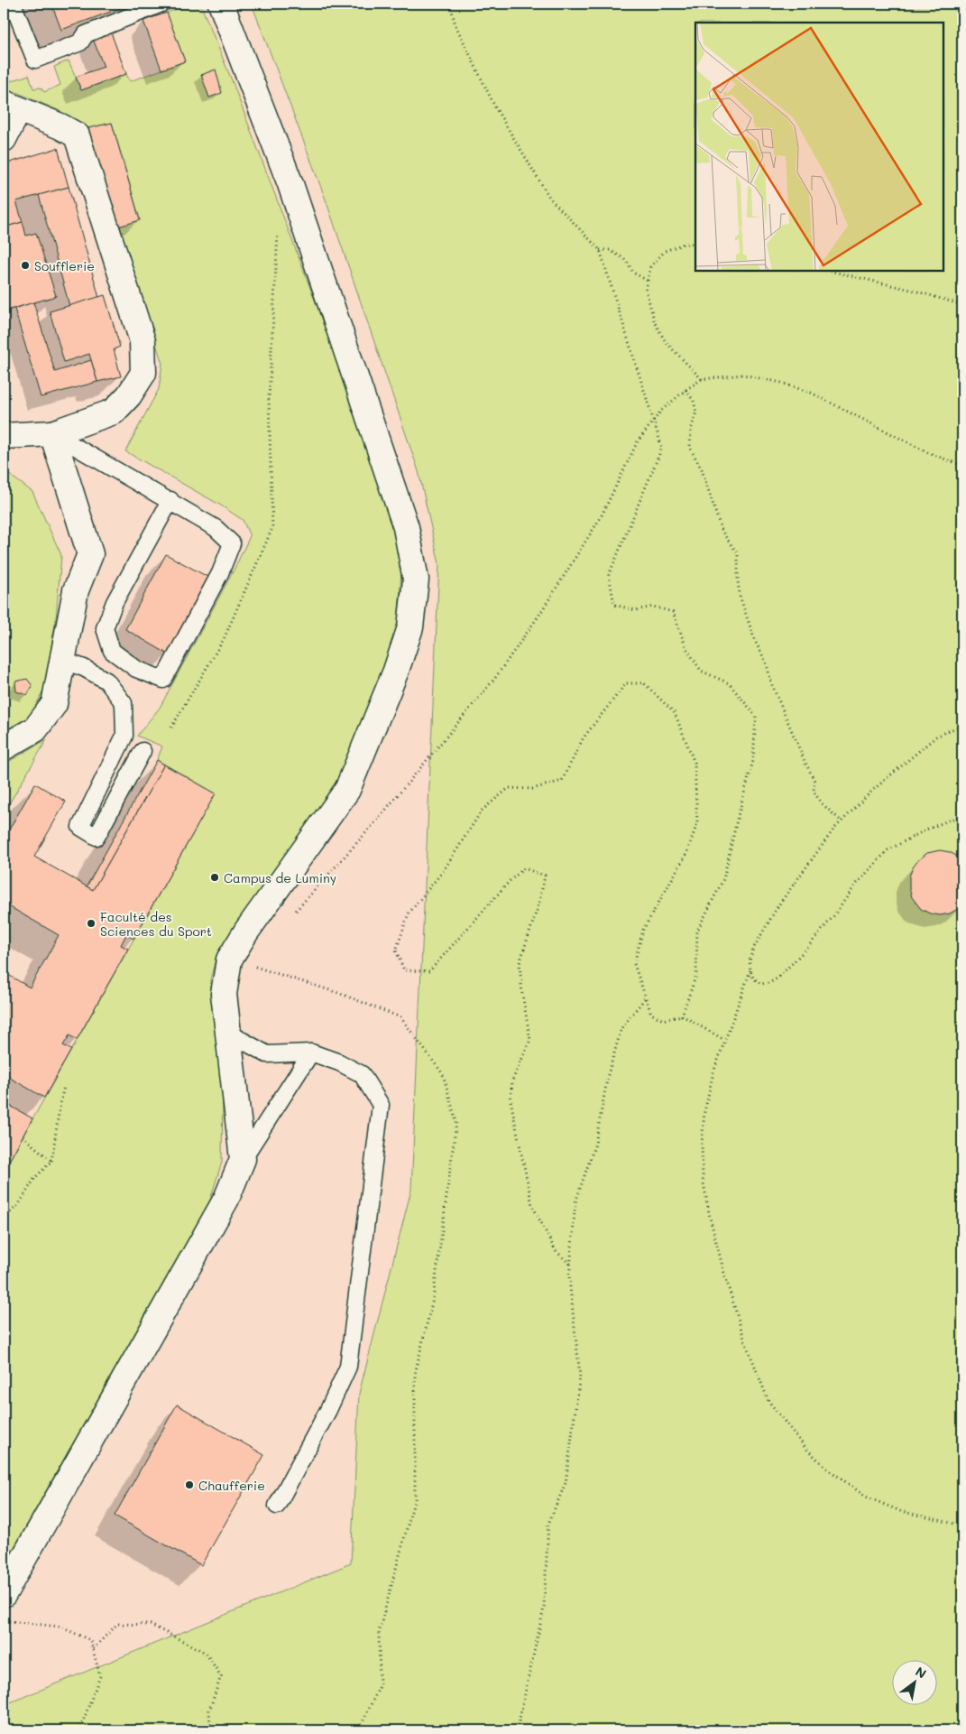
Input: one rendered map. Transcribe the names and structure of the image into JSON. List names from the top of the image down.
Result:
{
  "places": [
    "Soufflerie",
    "Campus de Luminy",
    "Faculté des Sciences du Sport",
    "Chaufferie"
  ],
  "north": "top right"
}
